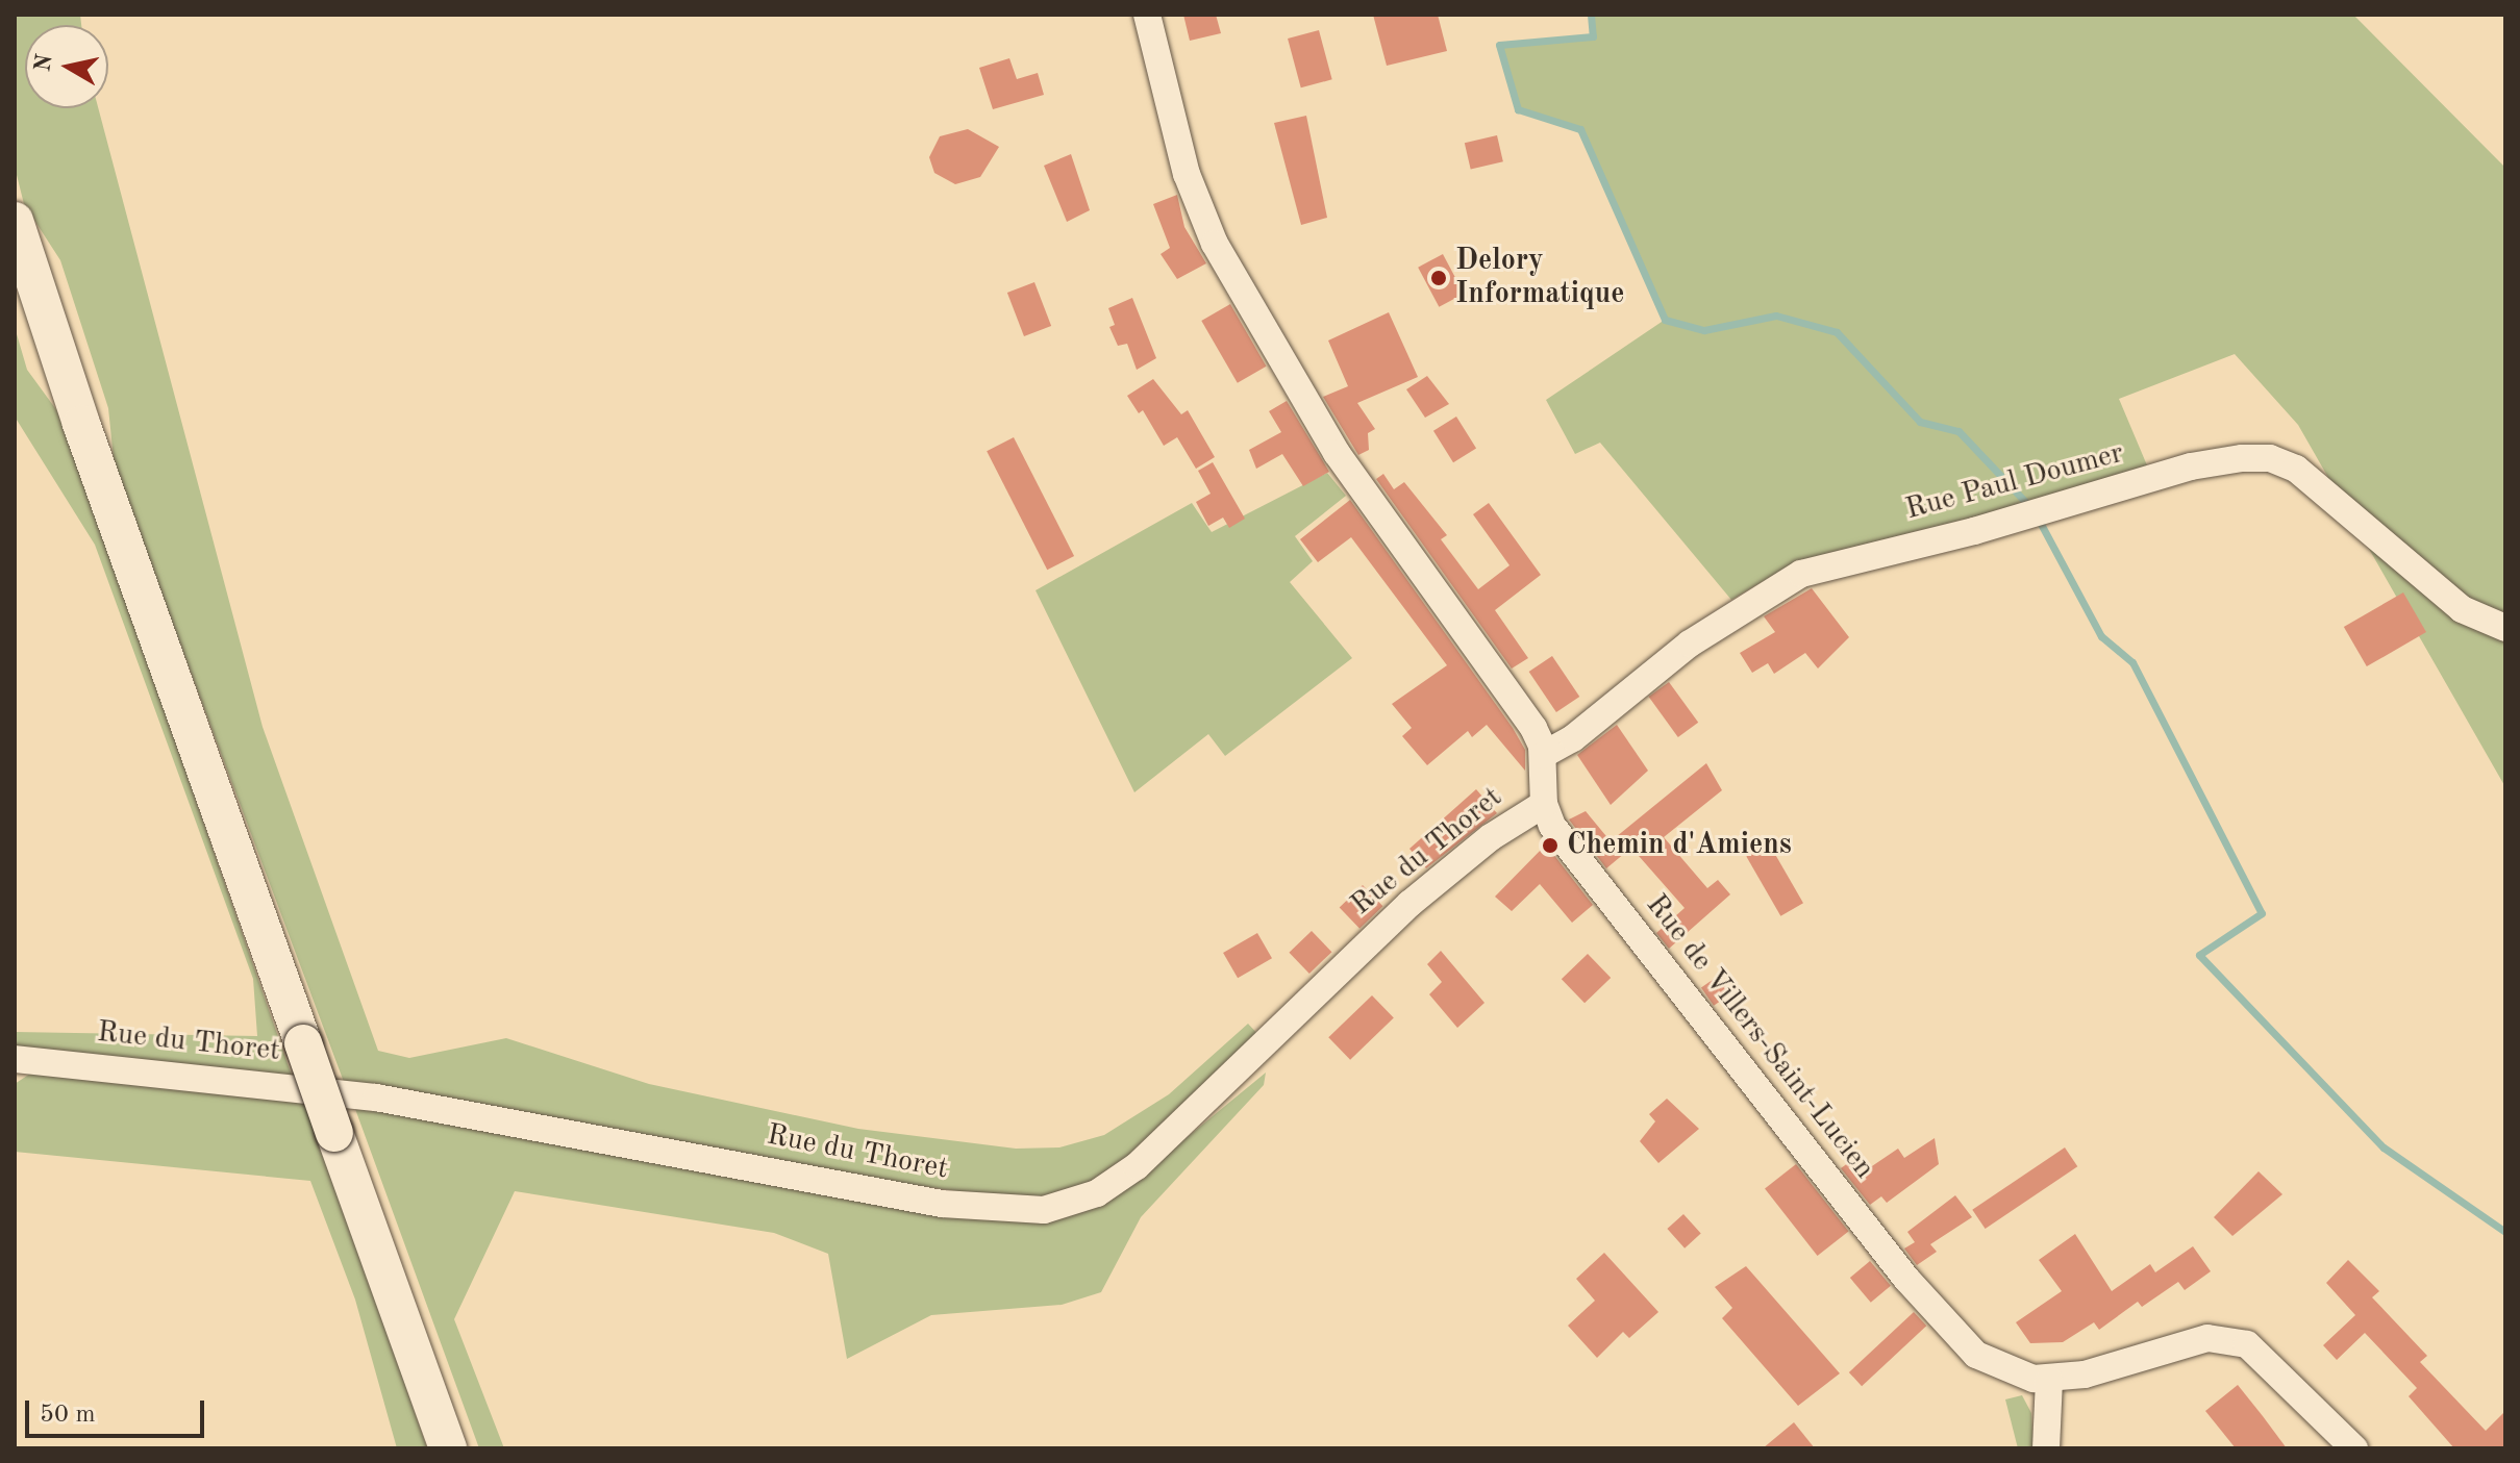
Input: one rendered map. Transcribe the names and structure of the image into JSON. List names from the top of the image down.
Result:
{
  "streets": {
    "street": ["Rue Paul Doumer", "Rue du Thoret", "Rue de Villers-Saint-Lucien"]
  },
  "crossings": [
    ["Rue Paul Doumer", "Rue de Villers-Saint-Lucien"],
    ["Rue du Thoret", "Rue de Villers-Saint-Lucien"]
  ],
  "places": ["Delory Informatique", "Chemin d'Amiens"],
  "scale_bar": "50 m",
  "north": "left"
}
